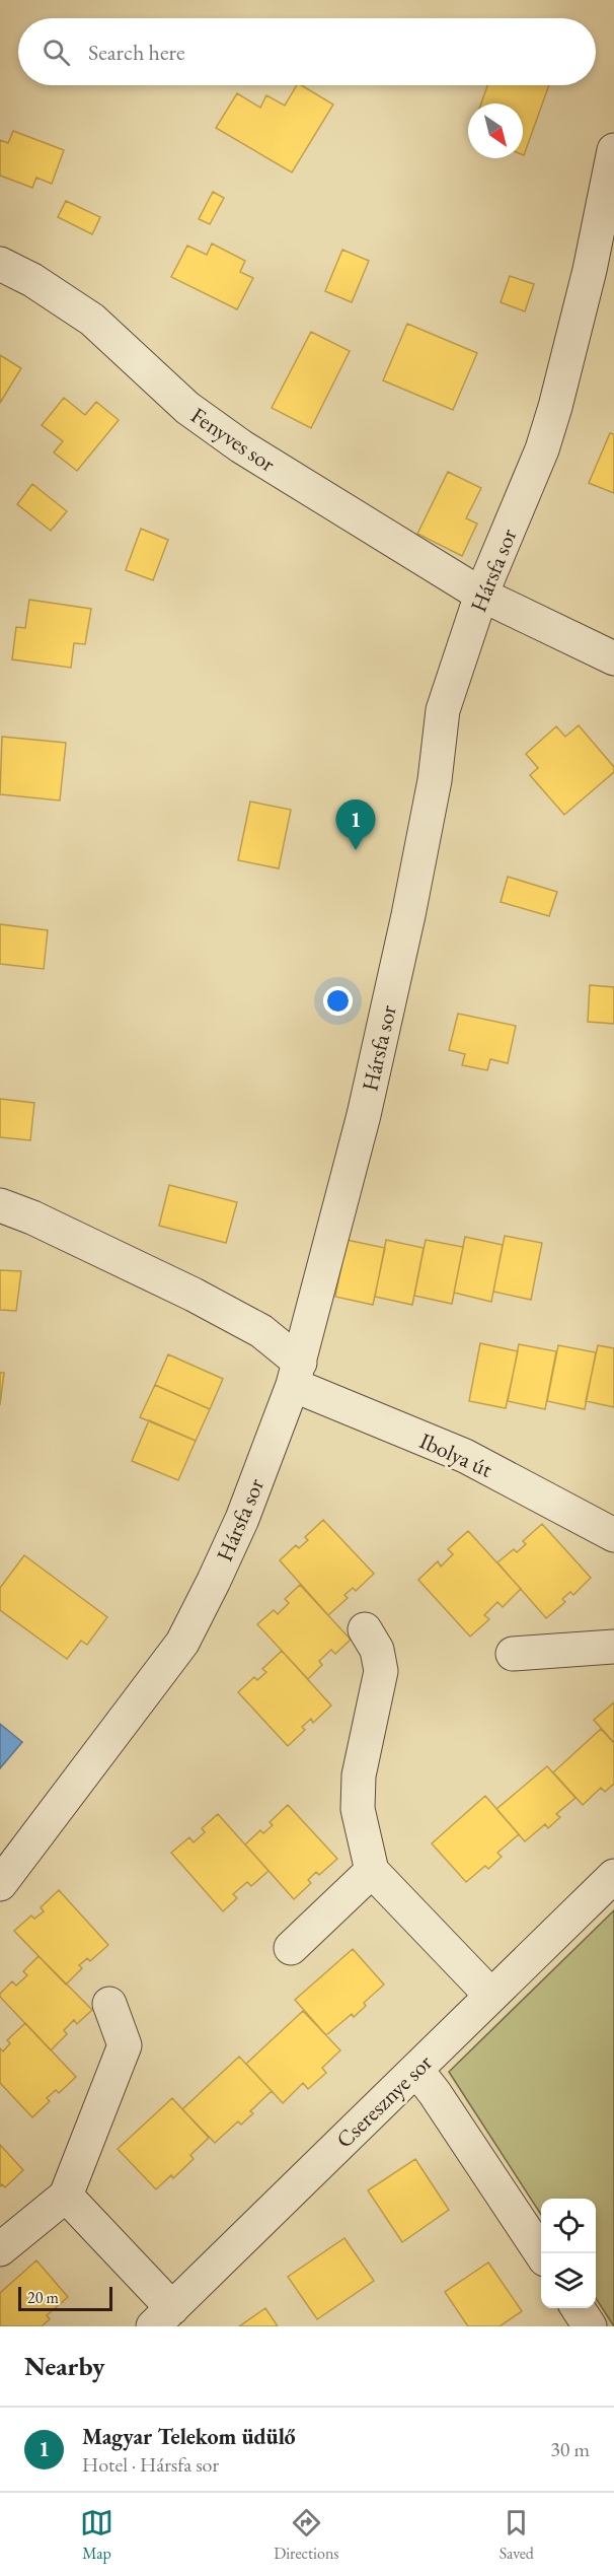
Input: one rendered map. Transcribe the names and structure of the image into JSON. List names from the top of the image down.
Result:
{
  "streets": {
    "street": [
      "Fenyves sor",
      "Hársfa sor",
      "Ibolya út",
      "Cseresznye sor"
    ]
  },
  "crossings": [
    ["Fenyves sor", "Hársfa sor"],
    ["Hársfa sor", "Ibolya út"]
  ],
  "scale_bar": "20 m",
  "north": "bottom right",
  "page": {
    "search": "Search here",
    "pins": "1",
    "scale": "20 m",
    "heading": "Nearby",
    "list": [
      {
        "mark": "1",
        "name": "Magyar Telekom üdülő",
        "note": "Hotel · Hársfa sor",
        "value": "30 m"
      }
    ],
    "nav": ["Map", "Directions", "Saved"]
  }
}
